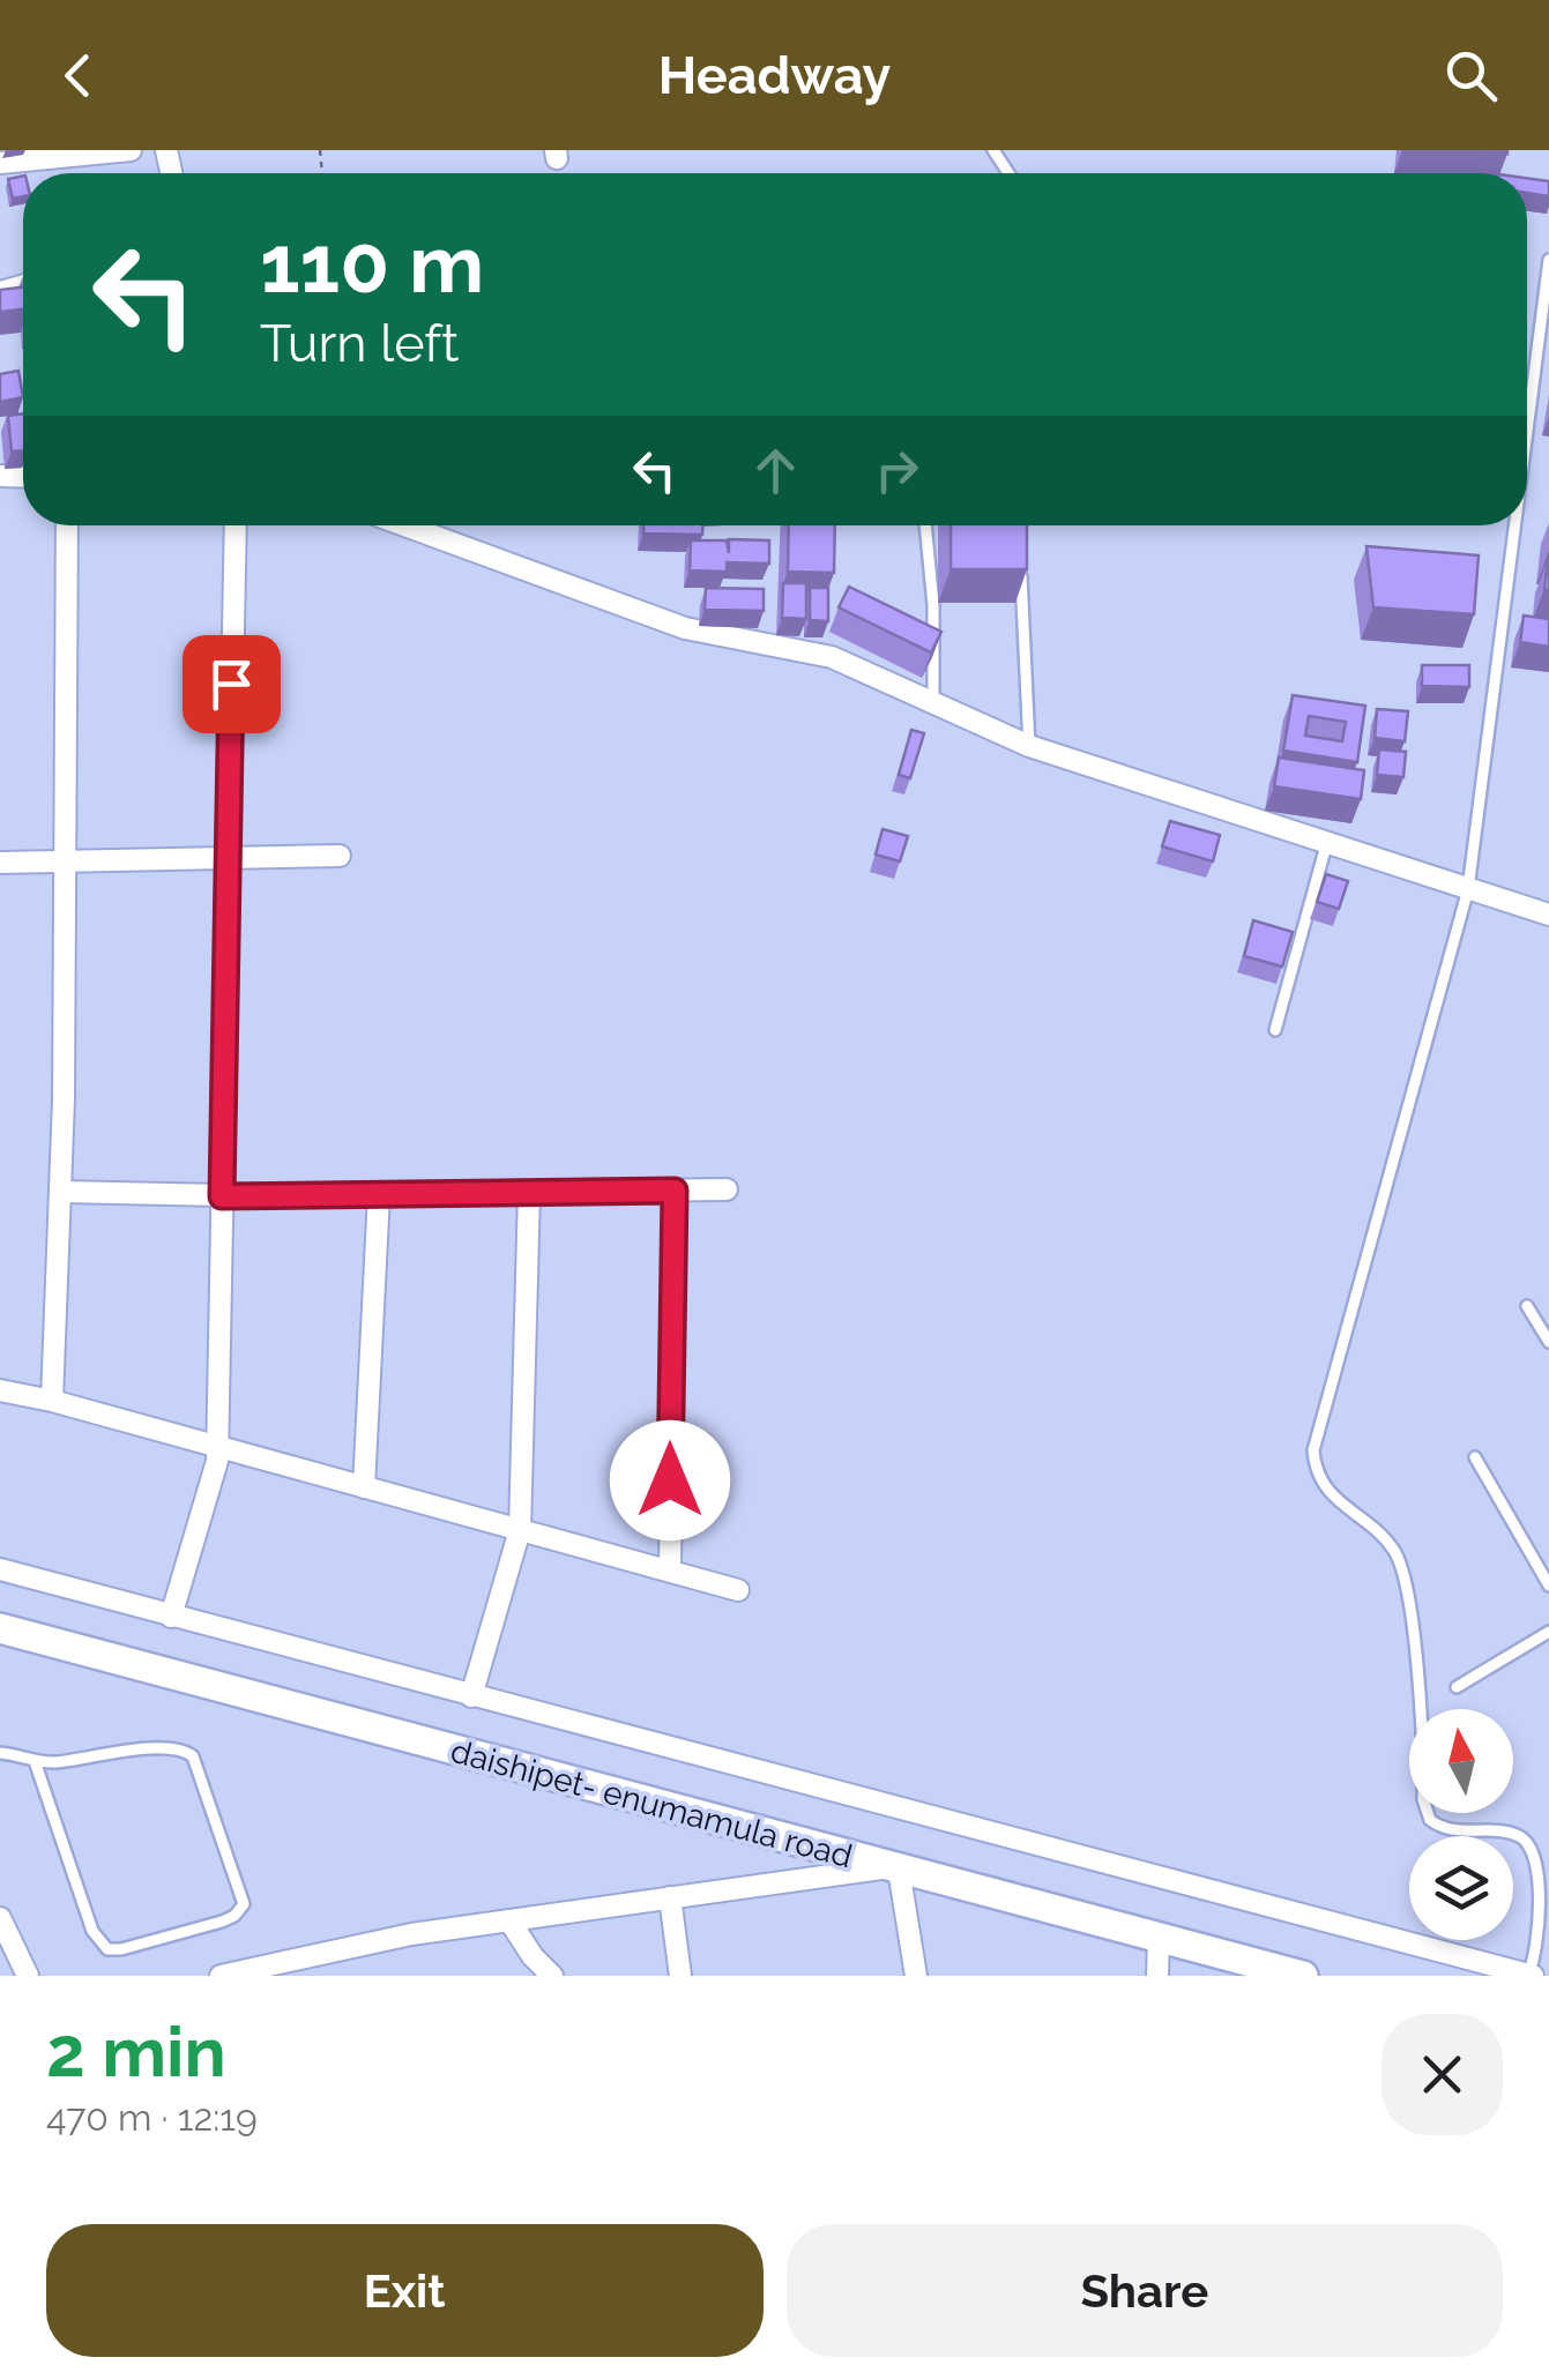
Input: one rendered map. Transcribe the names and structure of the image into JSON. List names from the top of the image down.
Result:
{
  "streets": {
    "street": ["daishipet- enumamula road"]
  },
  "north": "top",
  "page": {
    "header": "Headway",
    "turn": ["110 m", "Turn left"],
    "heading": ["2 min", "470 m · 12:19"],
    "buttons": ["Exit", "Share"]
  }
}
